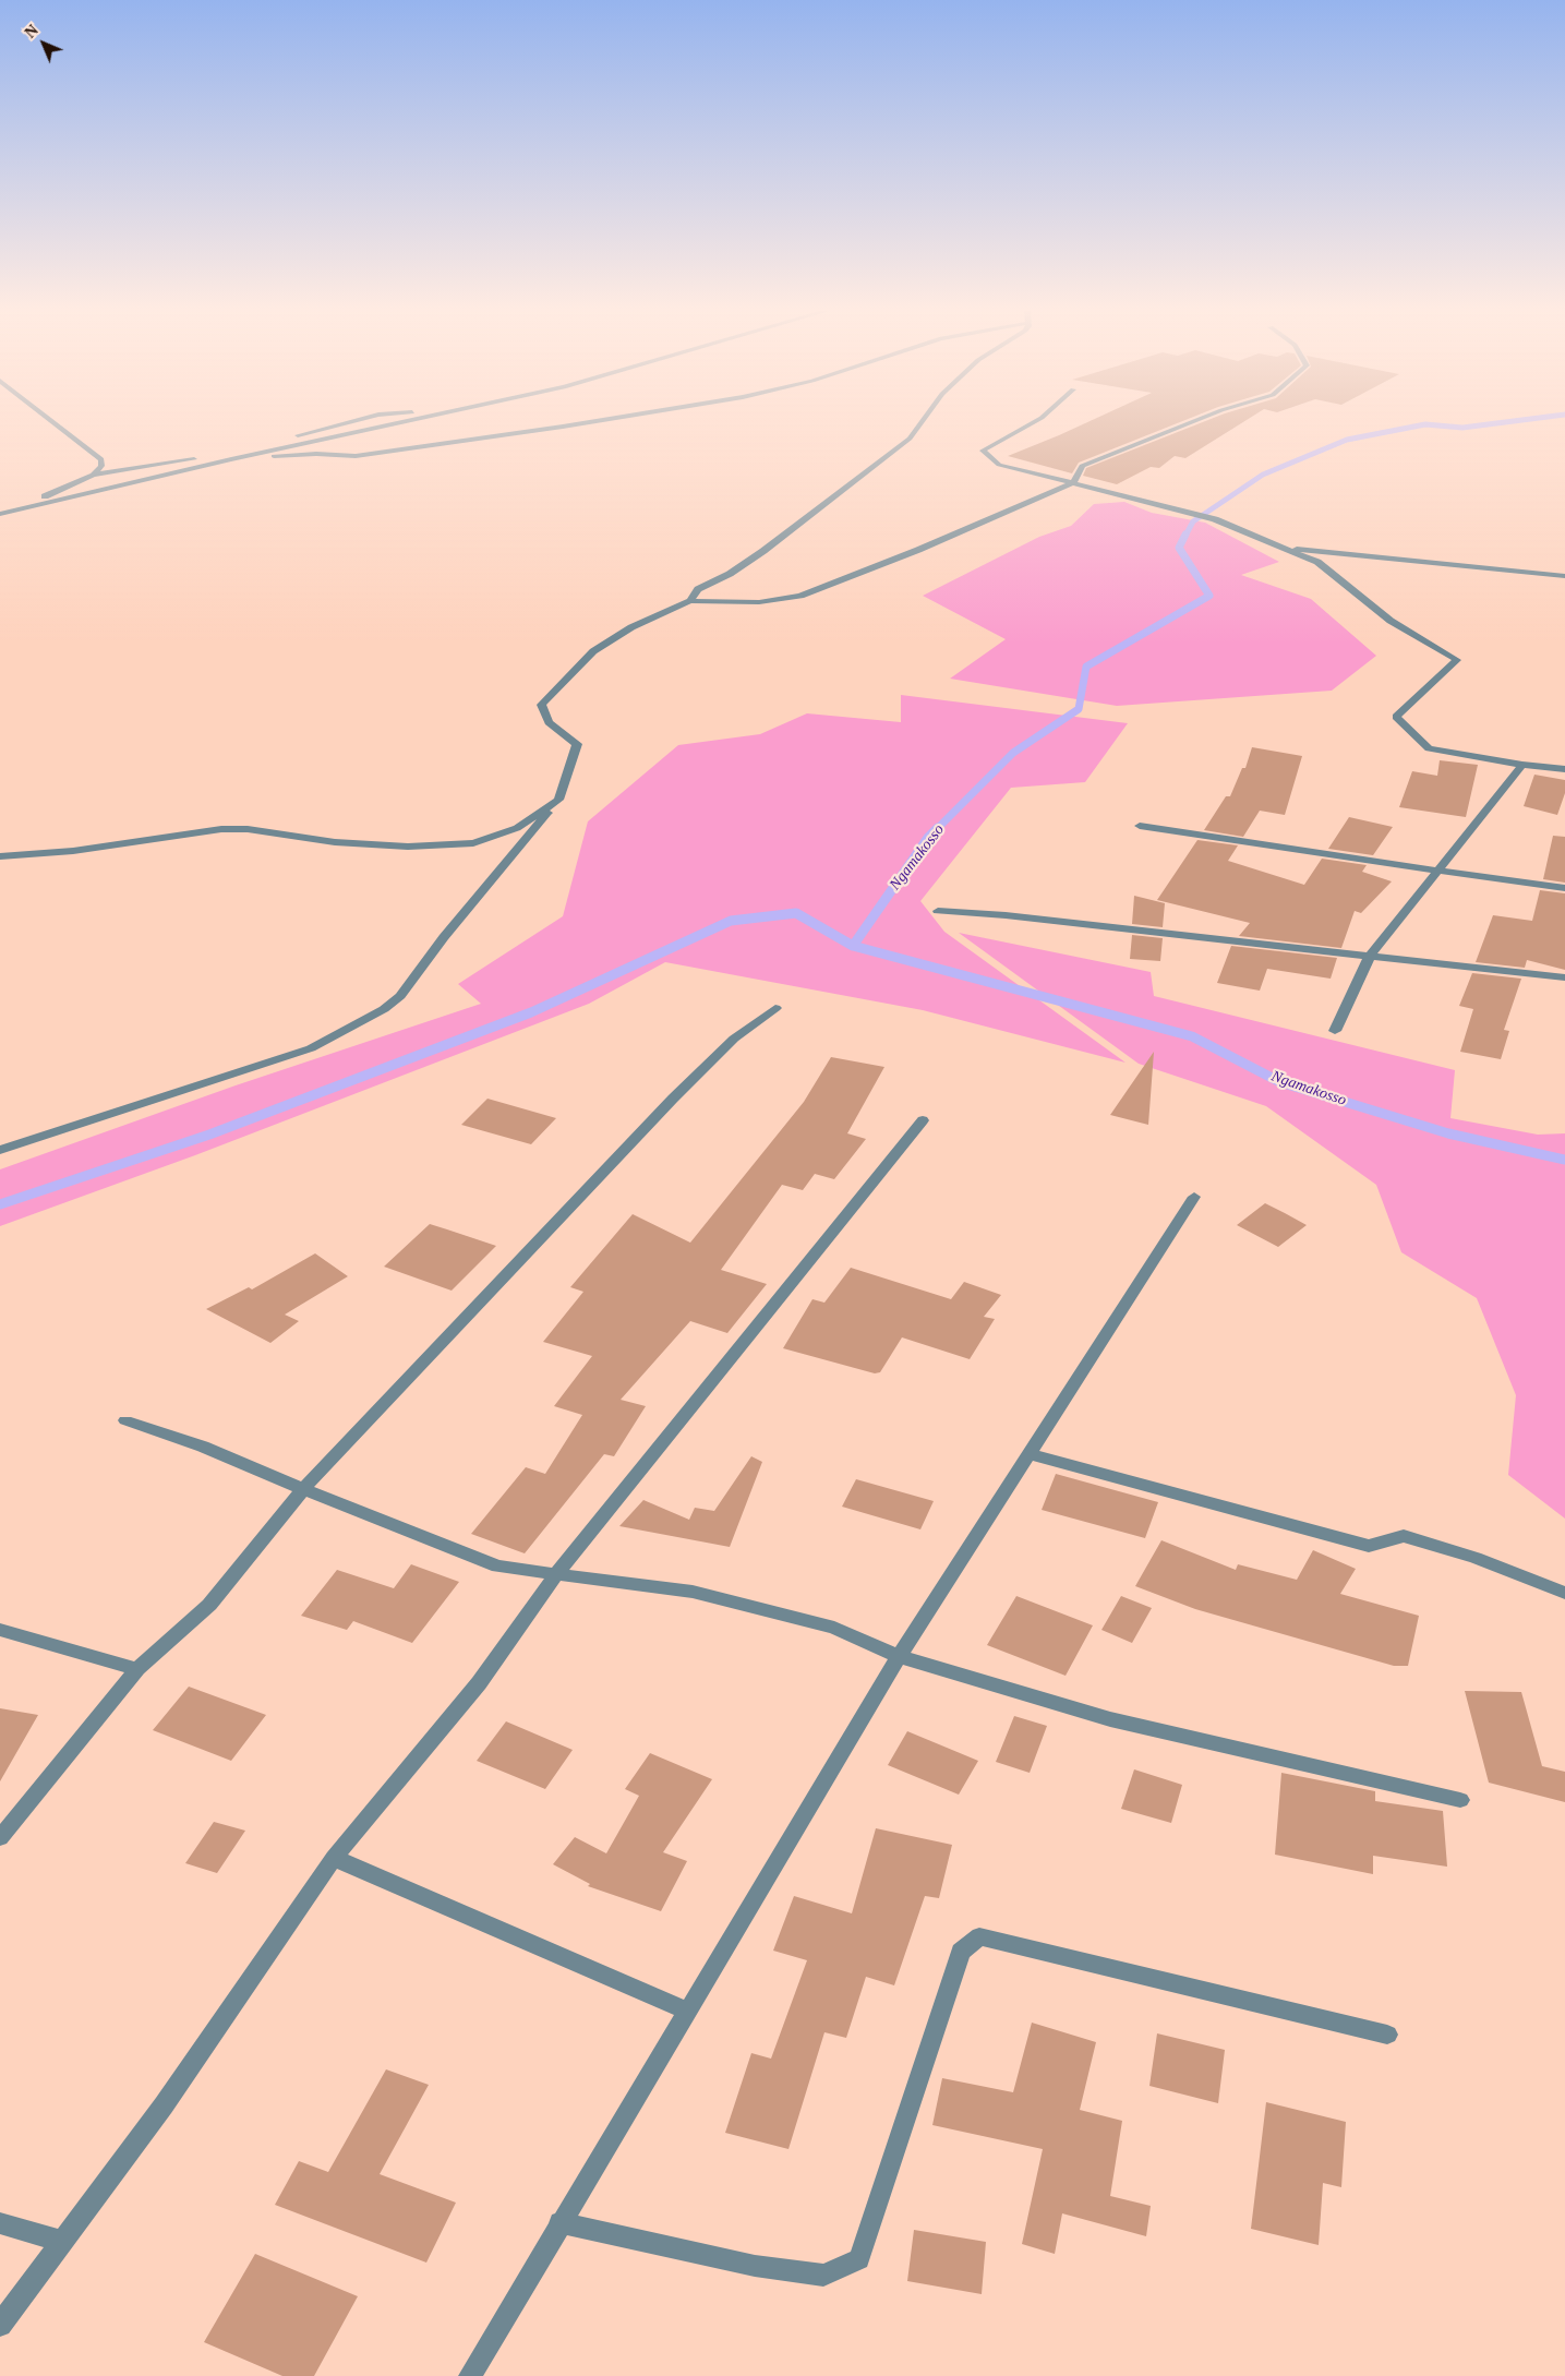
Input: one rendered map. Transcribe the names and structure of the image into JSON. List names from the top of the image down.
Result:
{
  "water": ["Ngamakosso"],
  "north": "top left"
}
